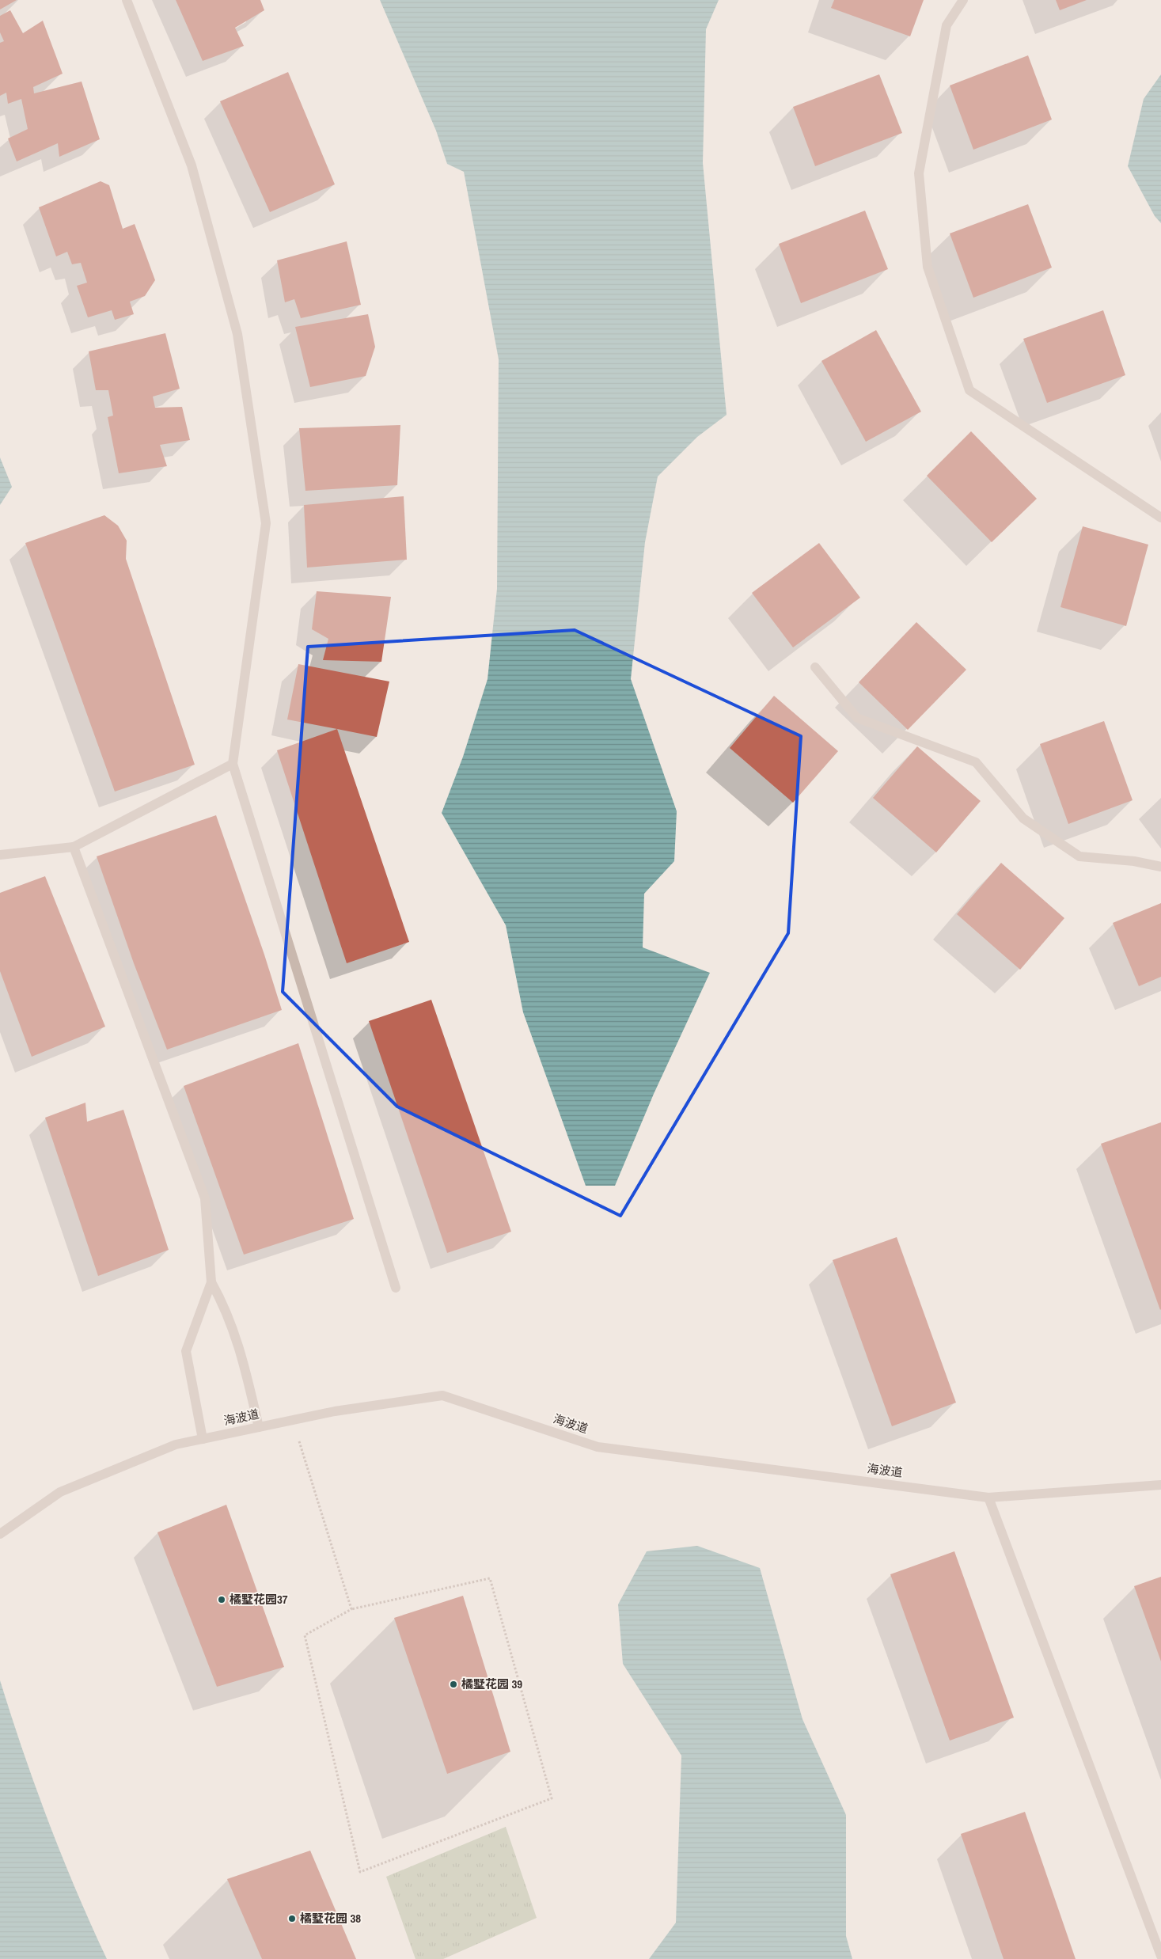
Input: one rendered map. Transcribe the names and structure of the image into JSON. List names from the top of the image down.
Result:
{
  "streets": {
    "street": ["海波道"]
  },
  "places": ["橘墅花园37", "橘墅花园 39", "橘墅花园 38"]
}
